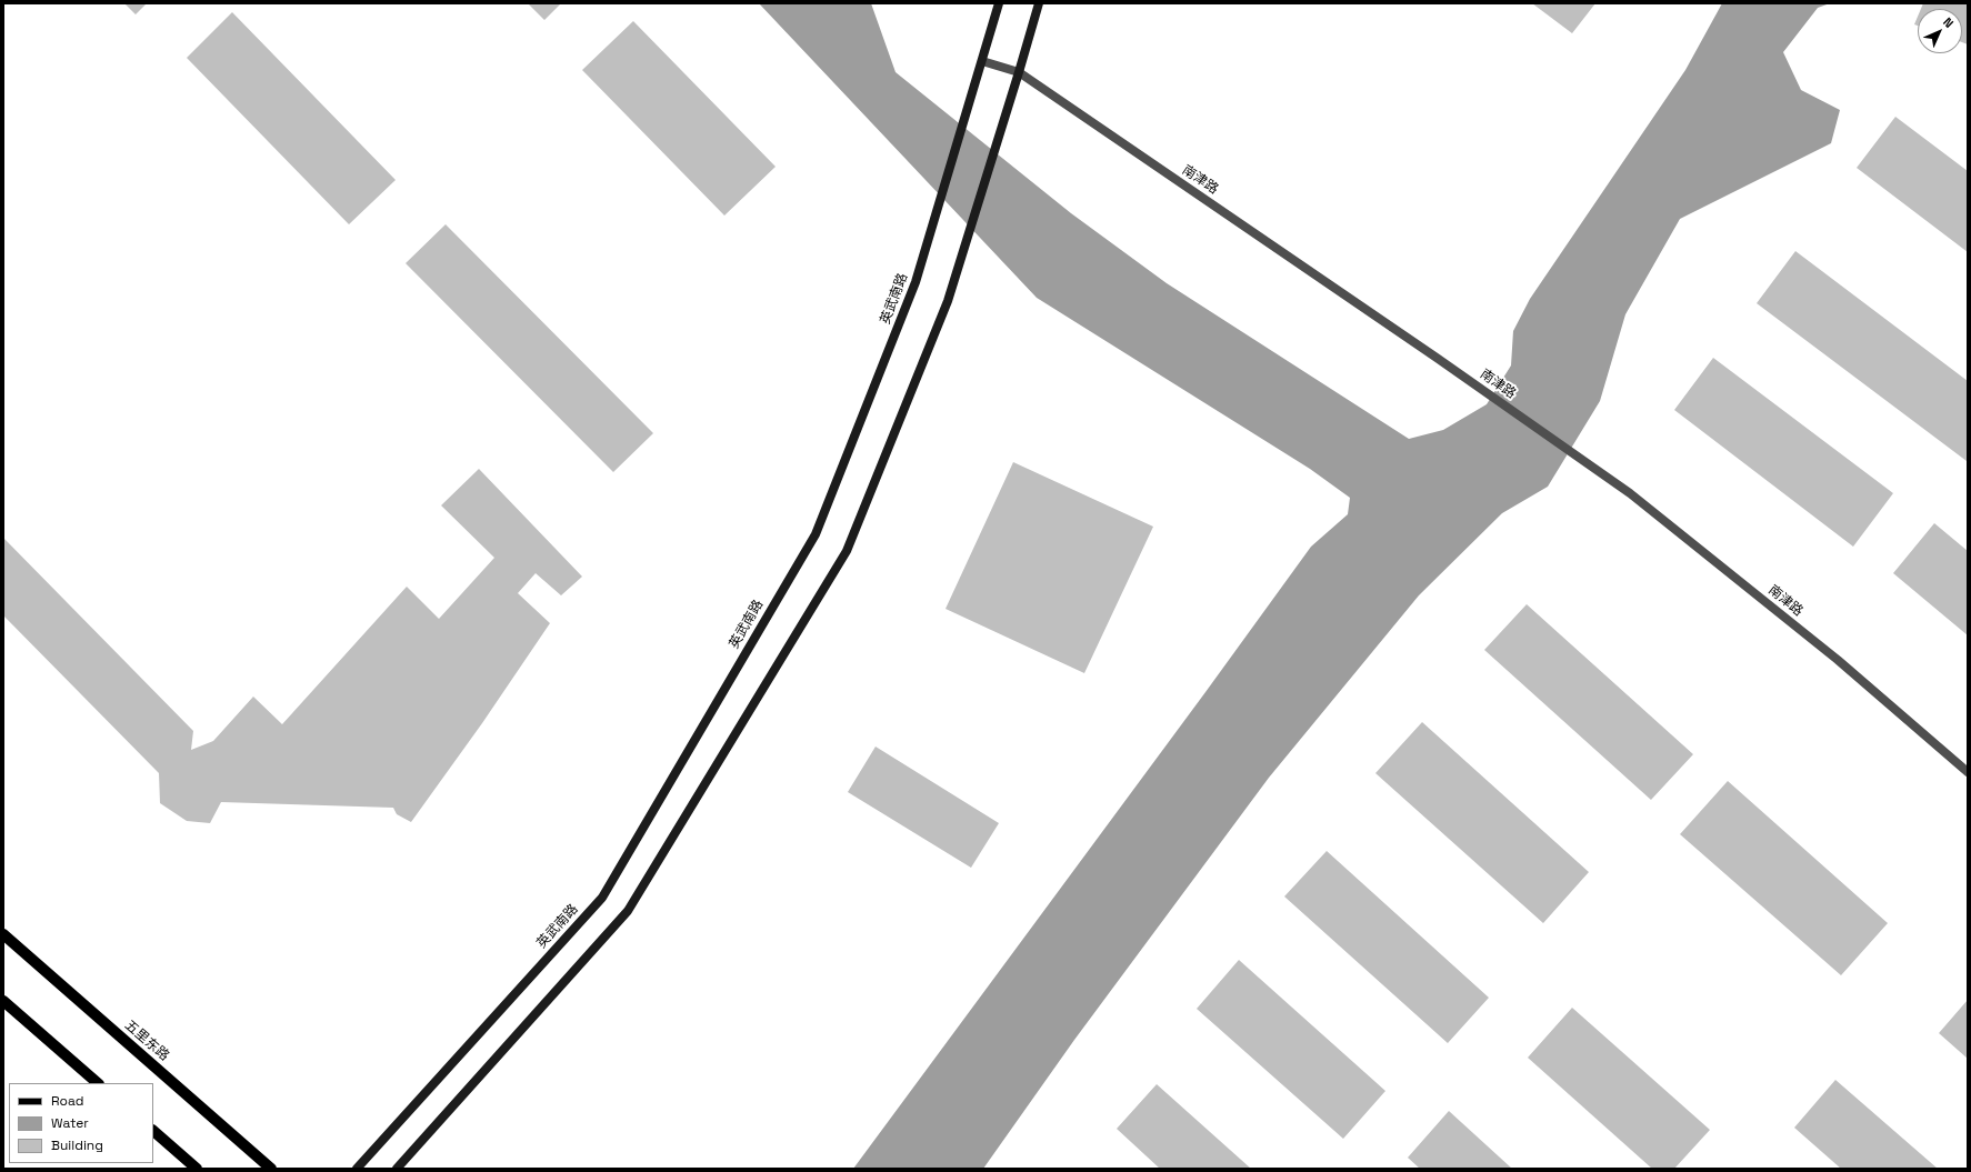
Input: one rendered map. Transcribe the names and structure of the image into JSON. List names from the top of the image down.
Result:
{
  "streets": {
    "main road": ["英武南路", "五里东路"],
    "street": ["南津路"]
  },
  "crossings": [
    ["南津路", "英武南路"]
  ],
  "legend": ["Road", "Water", "Building"],
  "north": "top right"
}
